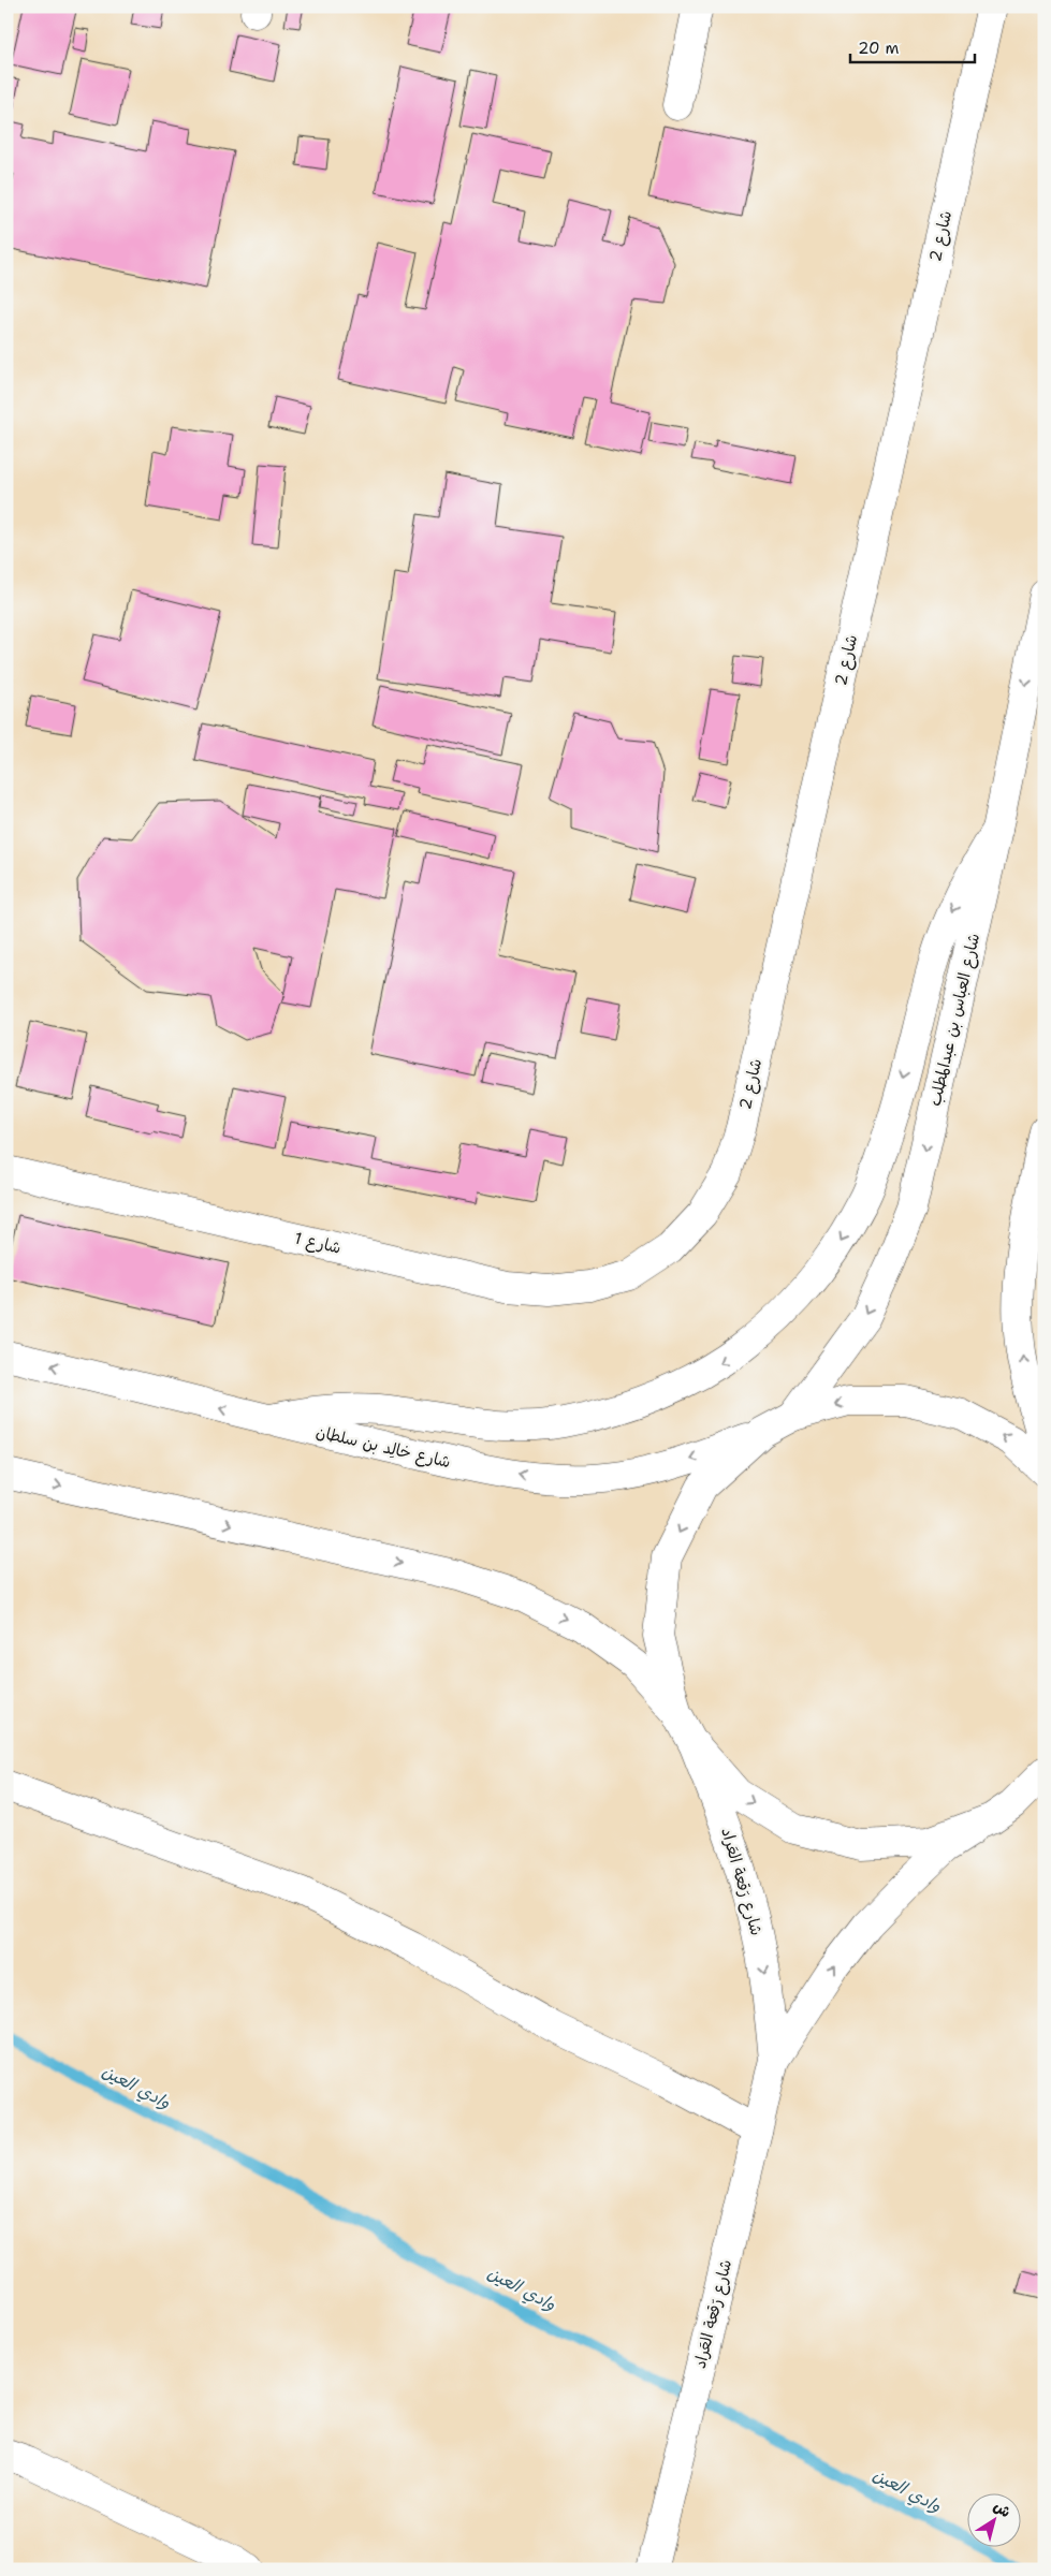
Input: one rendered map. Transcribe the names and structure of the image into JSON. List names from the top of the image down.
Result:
{
  "streets": {
    "street": [
      "شارع 2",
      "شارع العباس بن عبدالمطلب",
      "شارع 1",
      "شارع خالِد بن سلطان",
      "شارع رَقعة العَراد"
    ]
  },
  "crossings": [
    ["شارع 2", "شارع 1"]
  ],
  "water": ["وادي العين"],
  "scale_bar": "20 m",
  "north": "top right"
}
